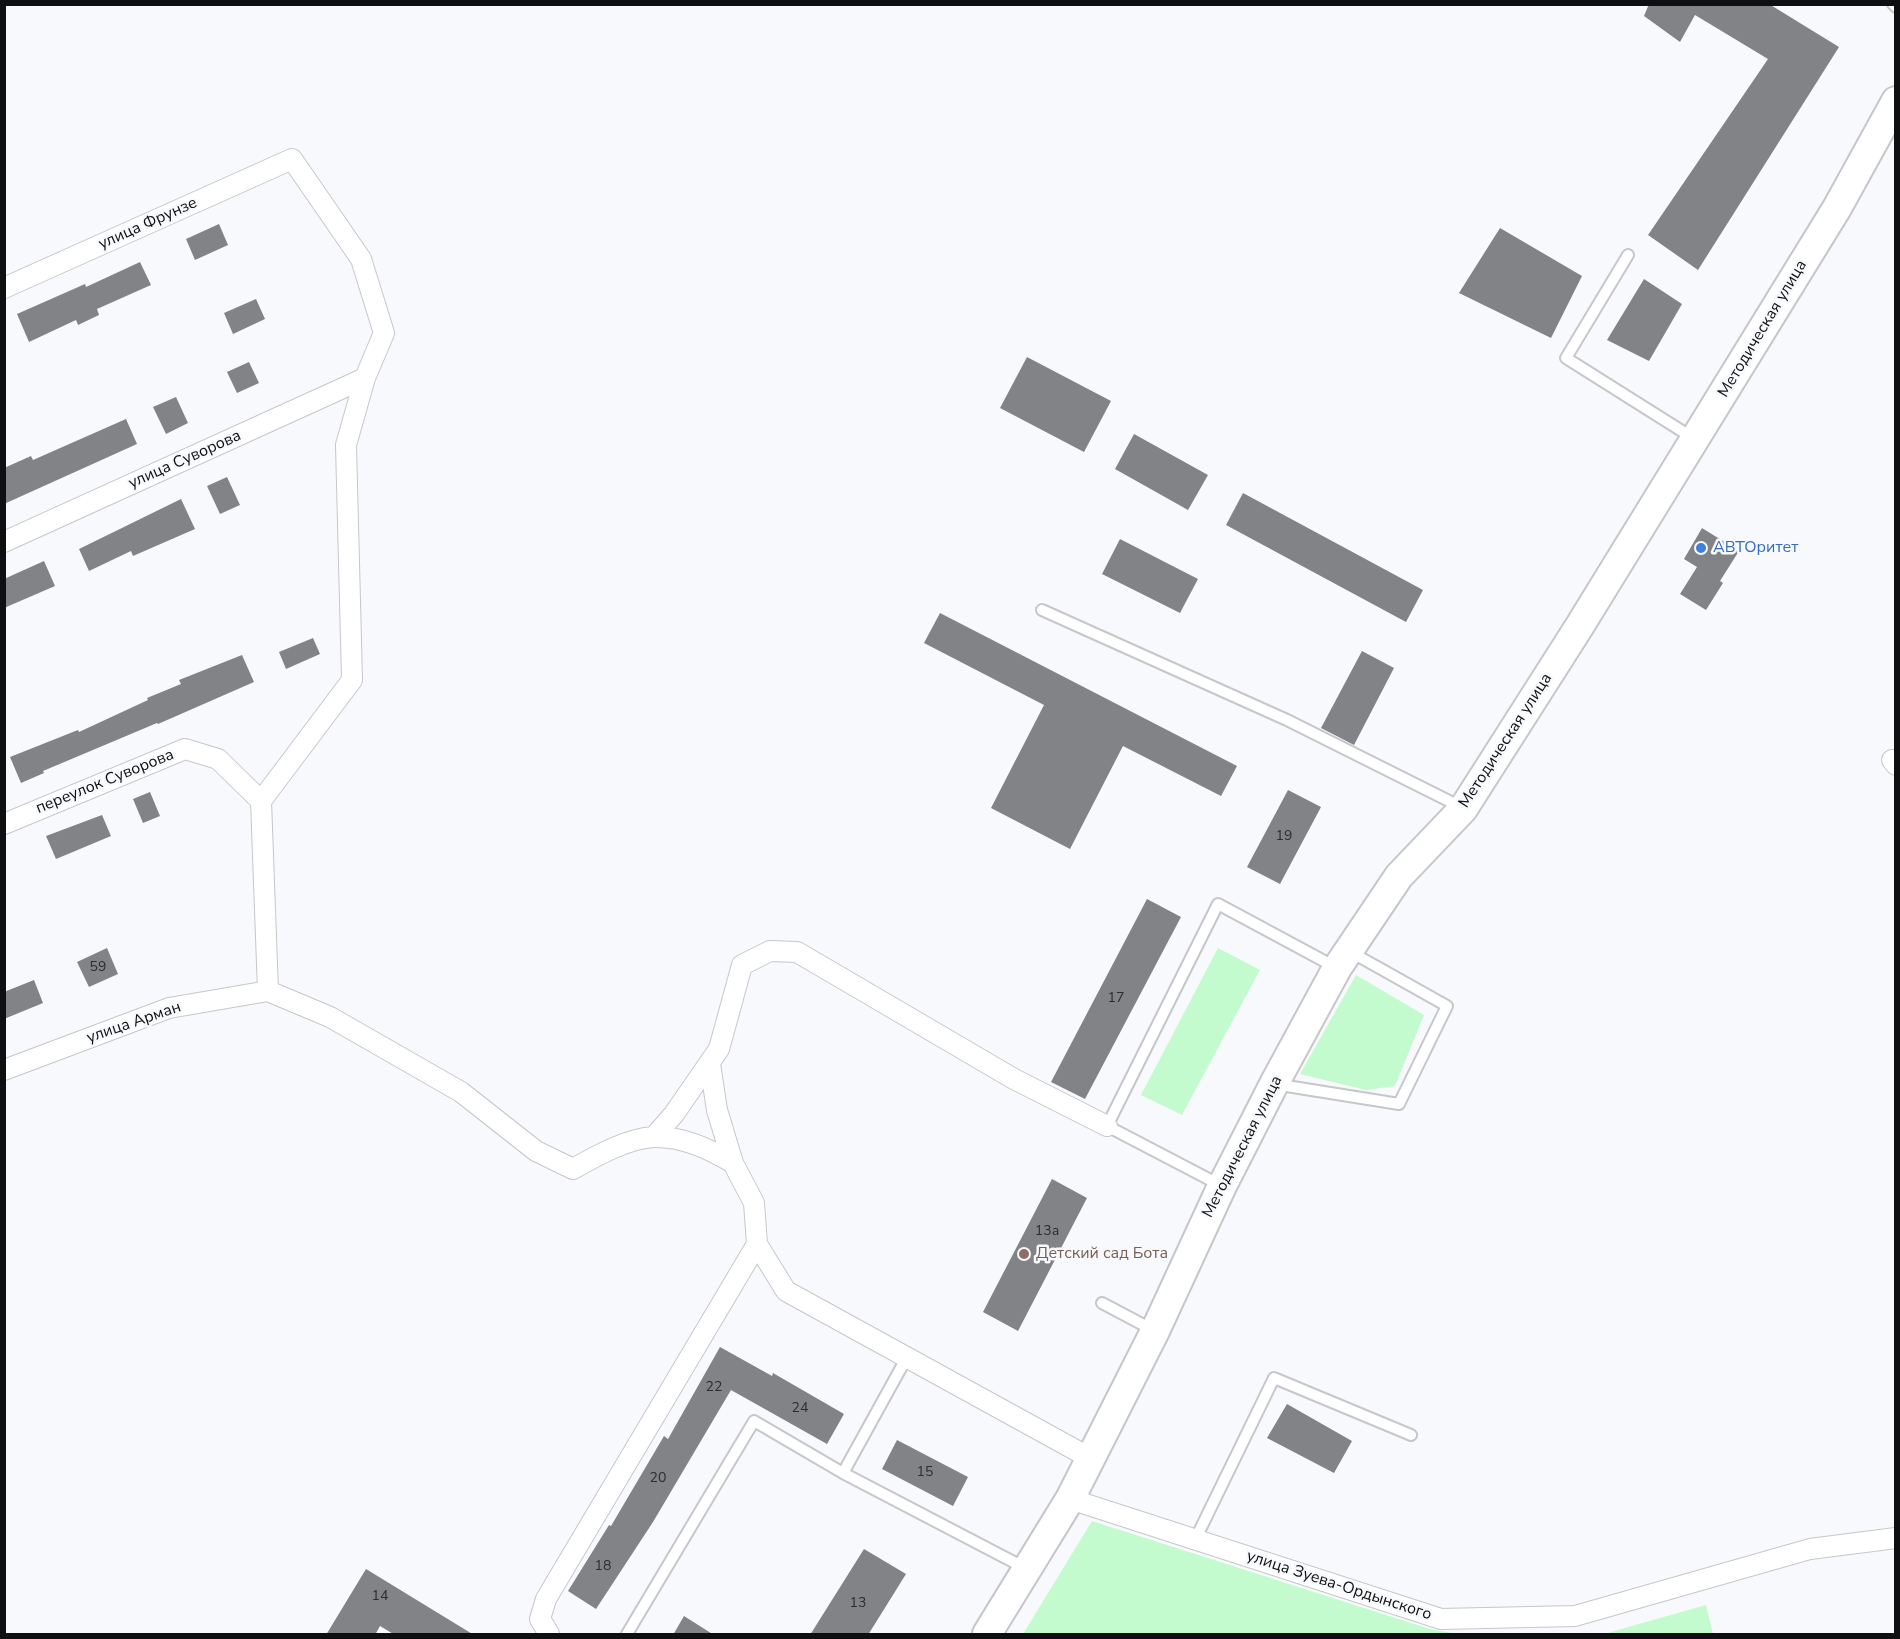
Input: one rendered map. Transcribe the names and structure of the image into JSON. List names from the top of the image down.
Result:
{
  "streets": {
    "main road": ["Методическая улица"],
    "street": [
      "улица Фрунзе",
      "улица Суворова",
      "переулок Суворова",
      "улица Арман",
      "улица Зуева-Ордынского"
    ]
  },
  "crossings": [
    ["улица Фрунзе", "улица Суворова"],
    ["Методическая улица", "улица Зуева-Ордынского"]
  ],
  "places": ["АВТОритет", "Детский сад Бота"],
  "house_numbers": [
    "19",
    "59",
    "17",
    "13а",
    "22",
    "24",
    "15",
    "20",
    "18",
    "14",
    "13"
  ]
}
